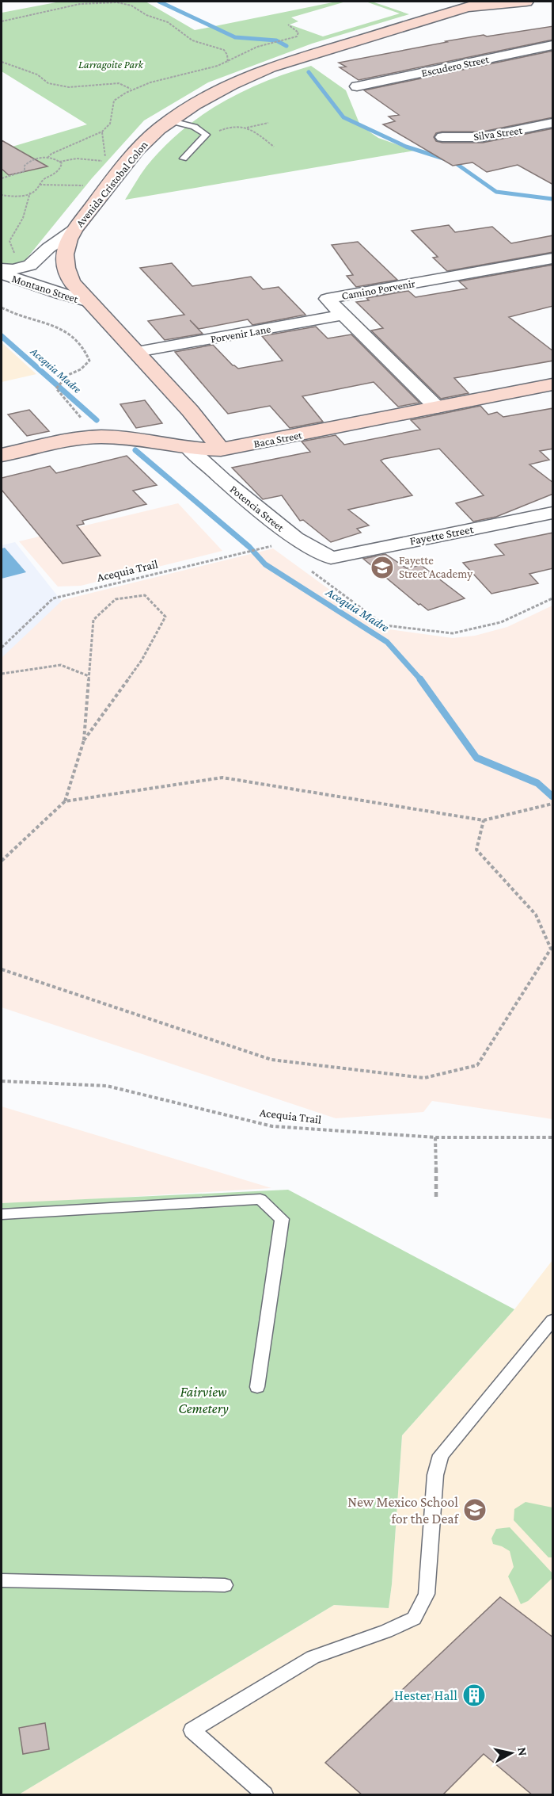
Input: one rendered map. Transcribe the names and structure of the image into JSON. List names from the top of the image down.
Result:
{
  "streets": {
    "street": [
      "Escudero Street",
      "Silva Street",
      "Avenida Cristobal Colon",
      "Montano Street",
      "Camino Porvenir",
      "Porvenir Lane",
      "Baca Street",
      "Potencia Street",
      "Fayette Street"
    ],
    "path": ["Acequia Trail"]
  },
  "crossings": [
    ["Avenida Cristobal Colon", "Montano Street"],
    ["Avenida Cristobal Colon", "Porvenir Lane"],
    ["Avenida Cristobal Colon", "Baca Street"],
    ["Camino Porvenir", "Porvenir Lane"],
    ["Camino Porvenir", "Baca Street"],
    ["Baca Street", "Potencia Street"],
    ["Potencia Street", "Fayette Street"]
  ],
  "water": ["Acequia Madre"],
  "parks": ["Larragoite Park", "Fairview Cemetery"],
  "places": {
    "school or university": ["Fayette Street Academy", "New Mexico School for the Deaf"],
    "building": ["Hester Hall"]
  },
  "north": "right"
}
